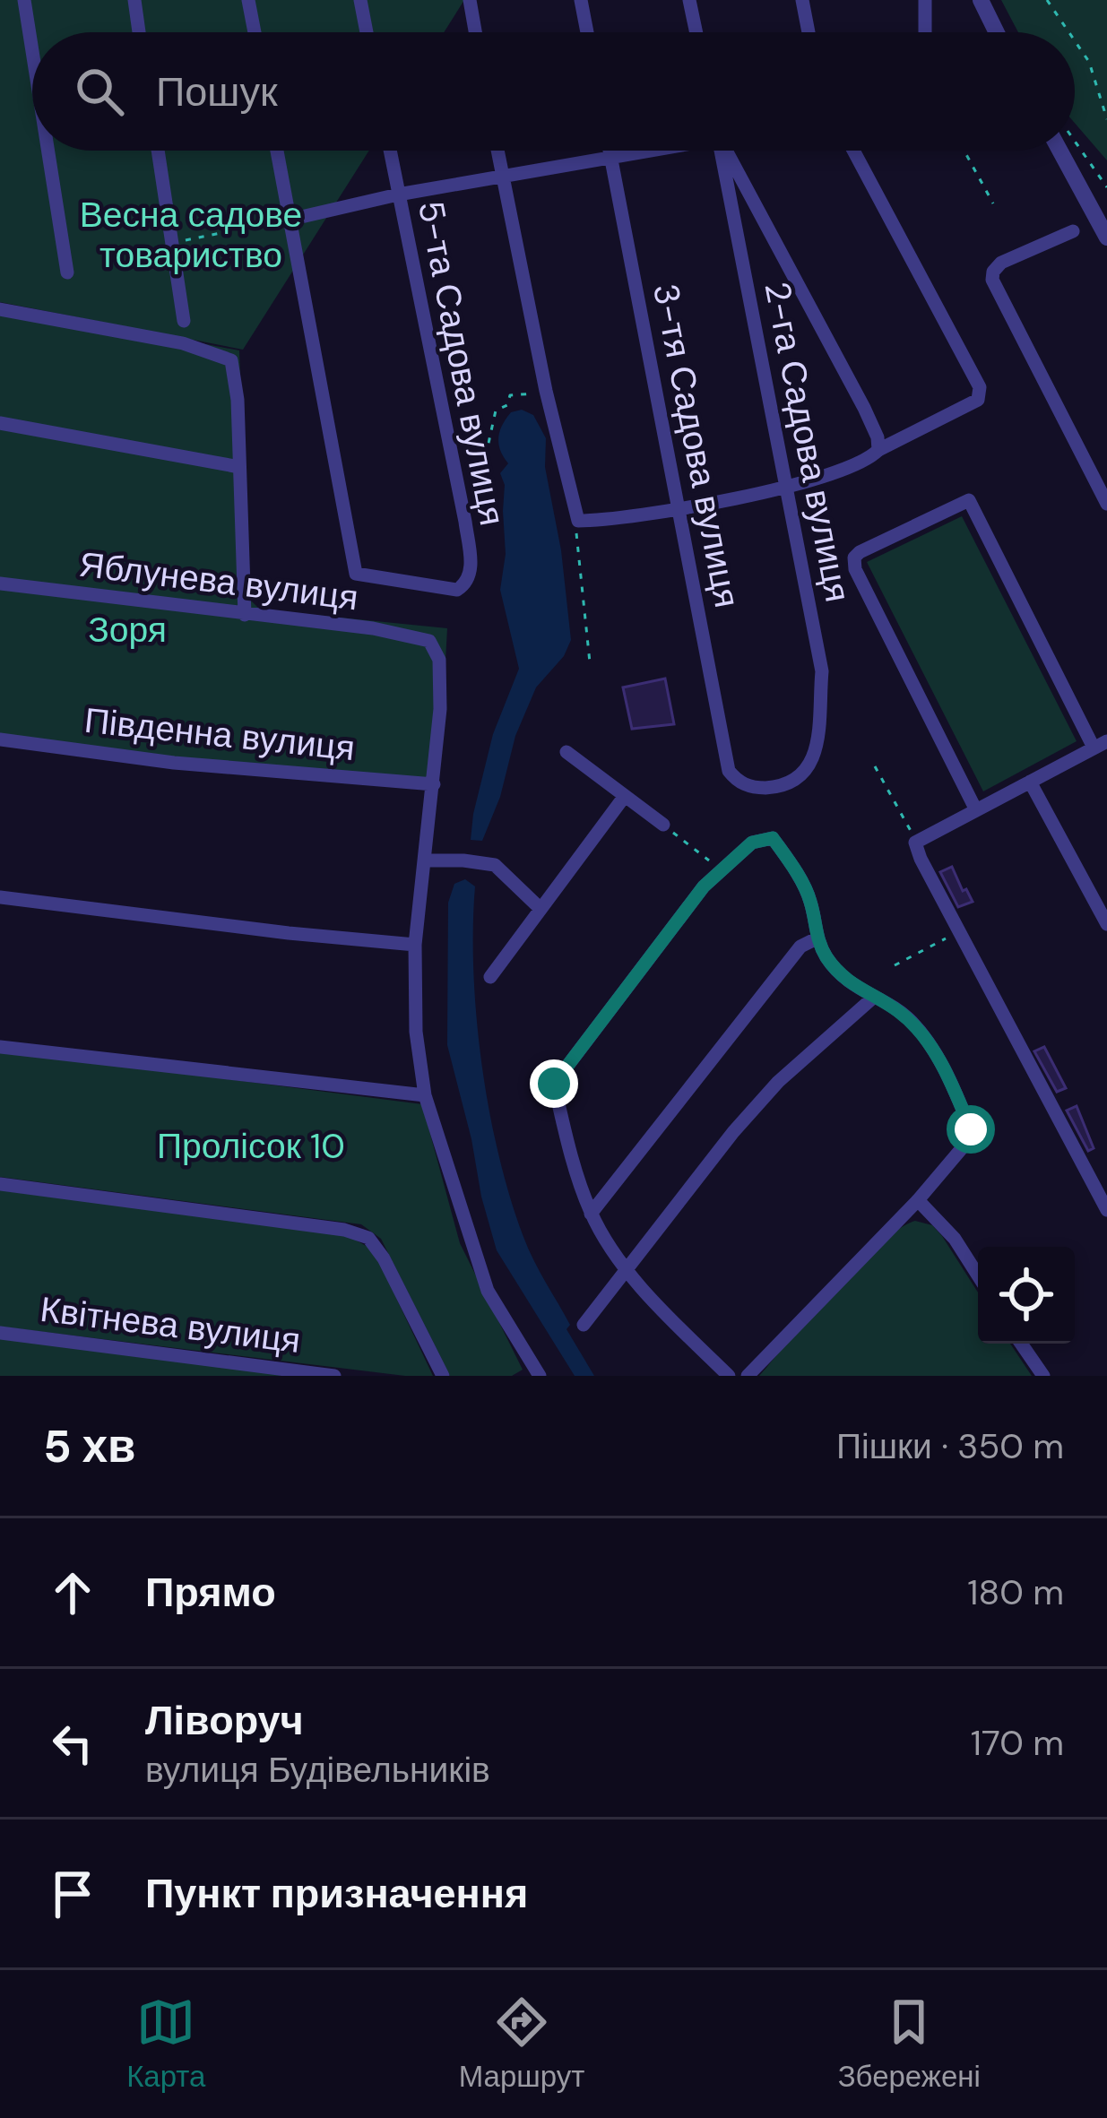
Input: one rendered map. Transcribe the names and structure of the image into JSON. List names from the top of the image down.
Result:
{
  "streets": {
    "street": [
      "5-та Садова вулиця",
      "2-га Садова вулиця",
      "3-тя Садова вулиця",
      "Яблунева вулиця",
      "Південна вулиця",
      "Квітнева вулиця"
    ]
  },
  "crossings": [
    ["2-га Садова вулиця", "3-тя Садова вулиця"],
    ["Яблунева вулиця", "Південна вулиця"]
  ],
  "parks": ["Весна садове товариство", "Зоря", "Пролісок 10"],
  "page": {
    "search": "Пошук",
    "heading": ["5 хв", "Пішки · 350 m"],
    "list": [
      ["Прямо", "180 m"],
      ["Ліворуч", "вулиця Будівельників", "170 m"],
      "Пункт призначення"
    ],
    "nav": ["Карта", "Маршрут", "Збережені"]
  }
}
